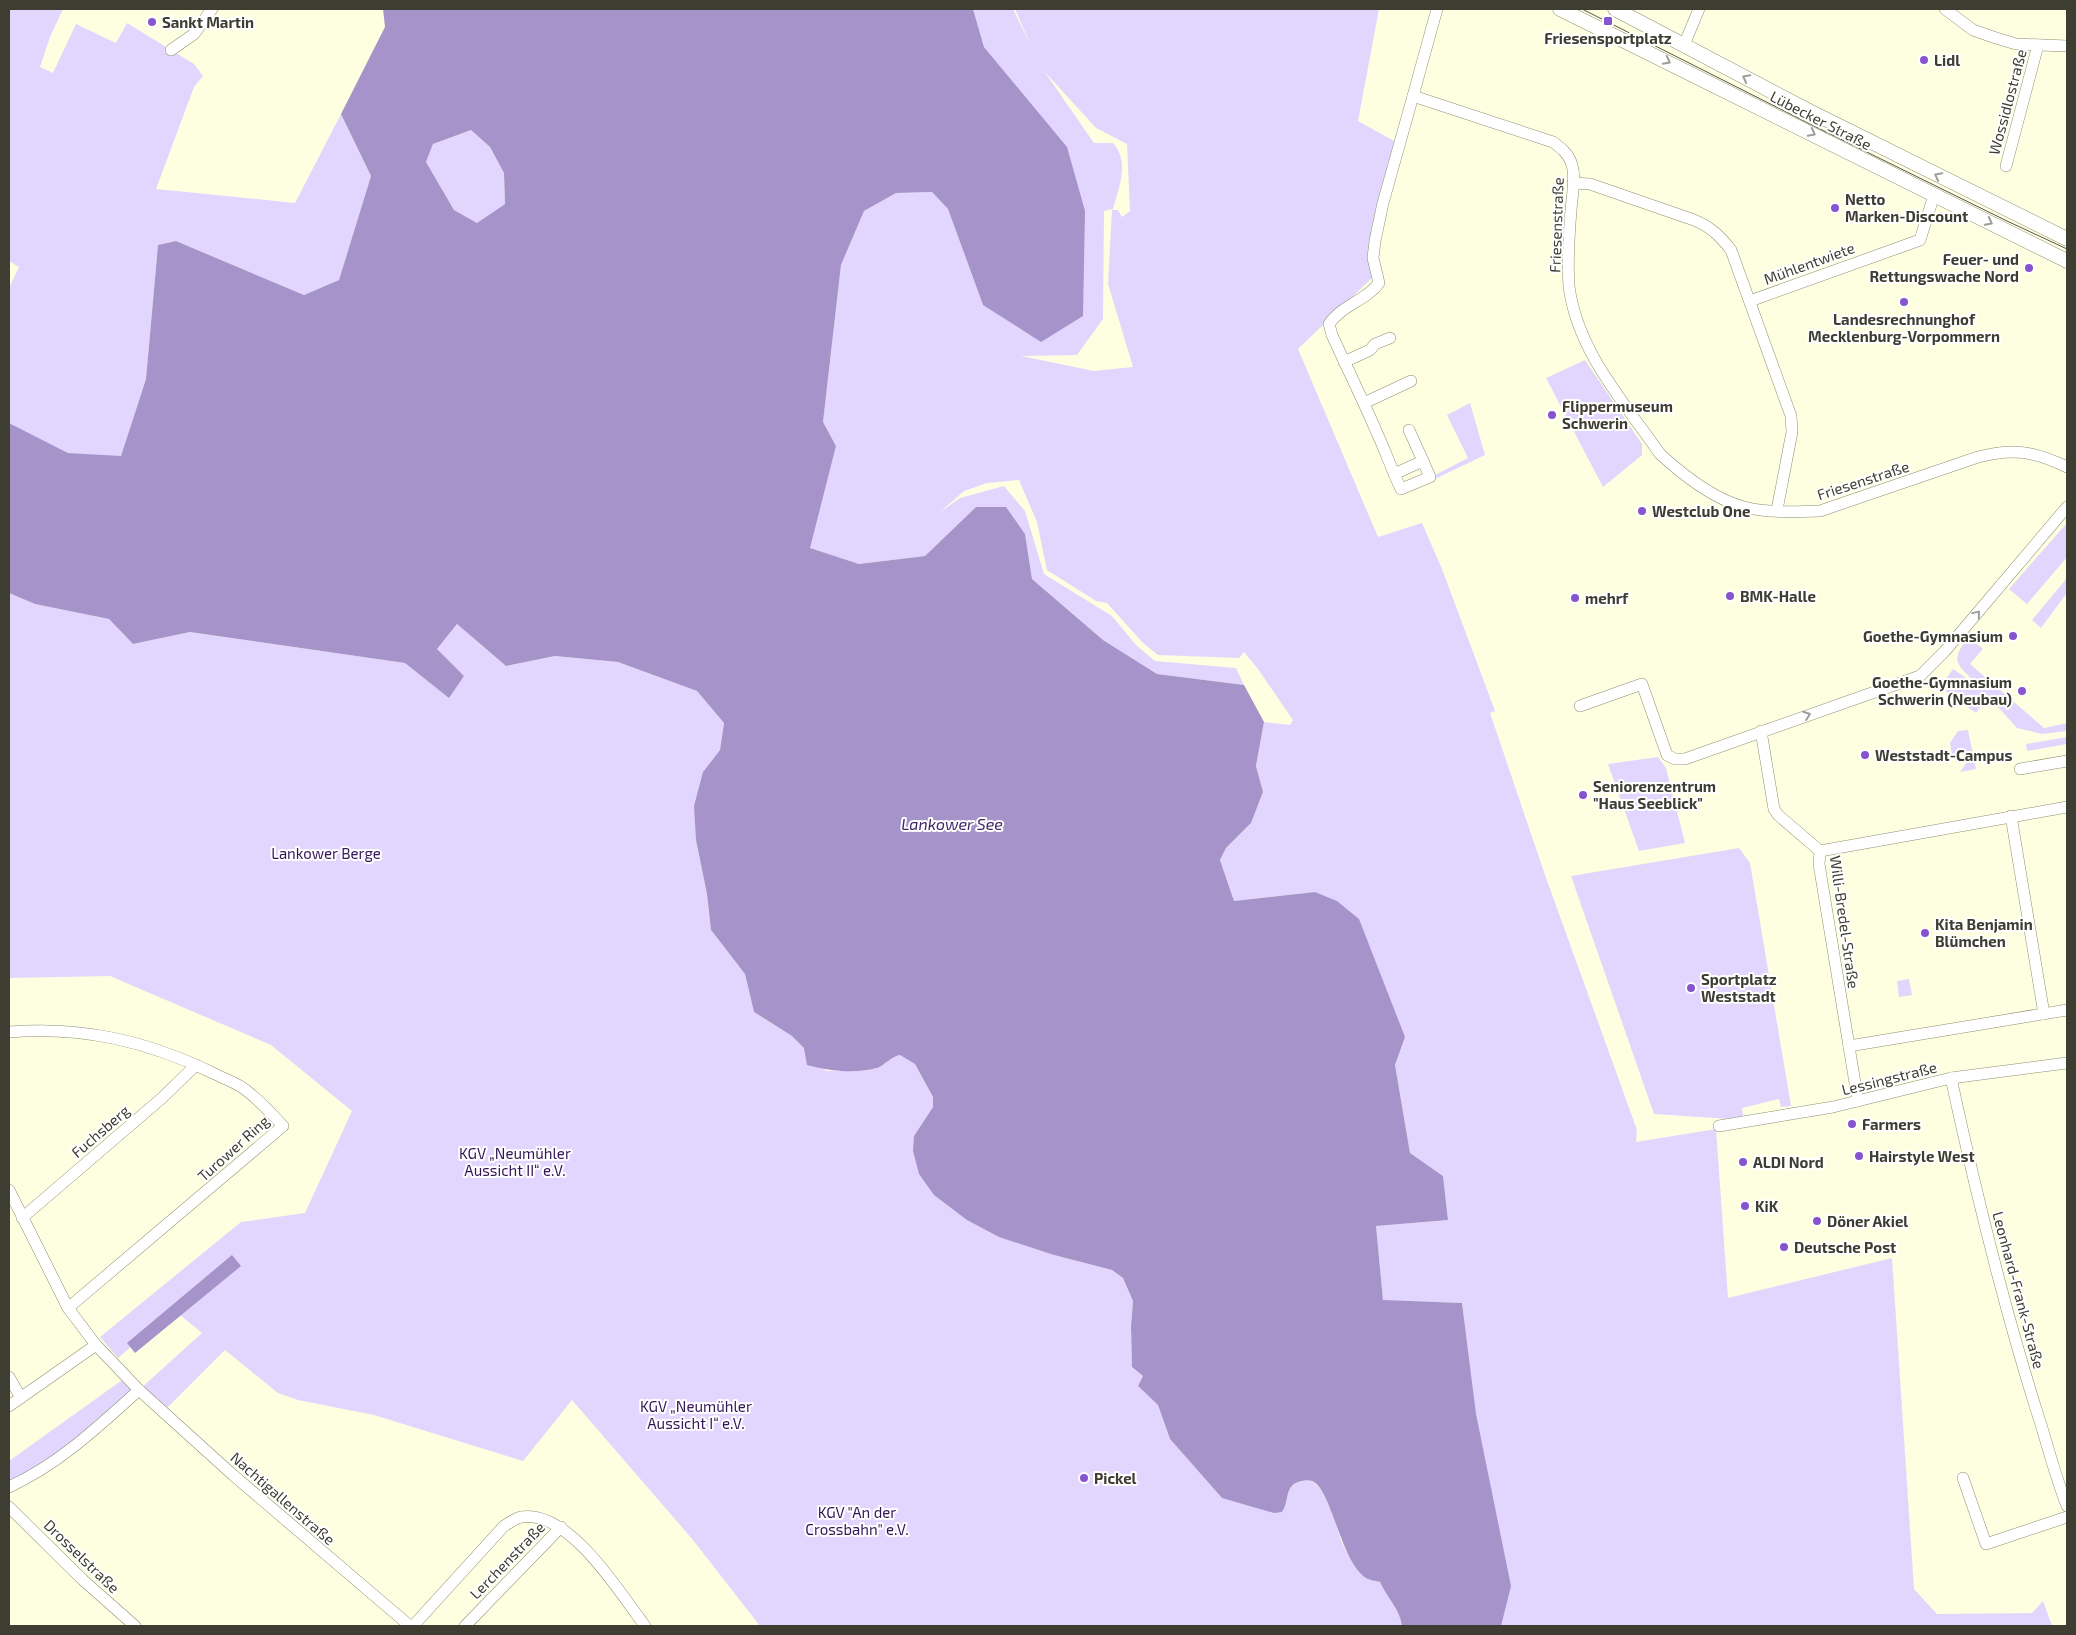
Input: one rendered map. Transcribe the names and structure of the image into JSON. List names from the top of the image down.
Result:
{
  "streets": {
    "street": [
      "Wossidlostraße",
      "Lübecker Straße",
      "Friesenstraße",
      "Mühlentwiete",
      "Willi-Bredel-Straße",
      "Lessingstraße",
      "Fuchsberg",
      "Turower Ring",
      "Leonhard-Frank-Straße",
      "Nachtigallenstraße",
      "Drosselstraße",
      "Lerchenstraße"
    ]
  },
  "crossings": [
    ["Lübecker Straße", "Mühlentwiete"],
    ["Willi-Bredel-Straße", "Lessingstraße"],
    ["Lessingstraße", "Leonhard-Frank-Straße"],
    ["Fuchsberg", "Turower Ring"],
    ["Fuchsberg", "Nachtigallenstraße"],
    ["Turower Ring", "Nachtigallenstraße"],
    ["Nachtigallenstraße", "Lerchenstraße"]
  ],
  "water": ["Lankower See"],
  "parks": [
    "Lankower Berge",
    "KGV „Neumühler Aussicht II“ e.V.",
    "KGV „Neumühler Aussicht I“ e.V.",
    "KGV \"An der Crossbahn\" e.V."
  ],
  "places": {
    "transit": ["Friesensportplatz"],
    "other": [
      "Sankt Martin",
      "Lidl",
      "Netto Marken-Discount",
      "Feuer- und Rettungswache Nord",
      "Landesrechnunghof Mecklenburg-Vorpommern",
      "Flippermuseum Schwerin",
      "Westclub One",
      "BMK-Halle",
      "mehrf",
      "Goethe-Gymnasium",
      "Goethe-Gymnasium Schwerin (Neubau)",
      "Weststadt-Campus",
      "Seniorenzentrum \"Haus Seeblick\"",
      "Kita Benjamin Blümchen",
      "Sportplatz Weststadt",
      "Farmers",
      "Hairstyle West",
      "ALDI Nord",
      "KiK",
      "Döner Akiel",
      "Deutsche Post",
      "Pickel"
    ]
  }
}
